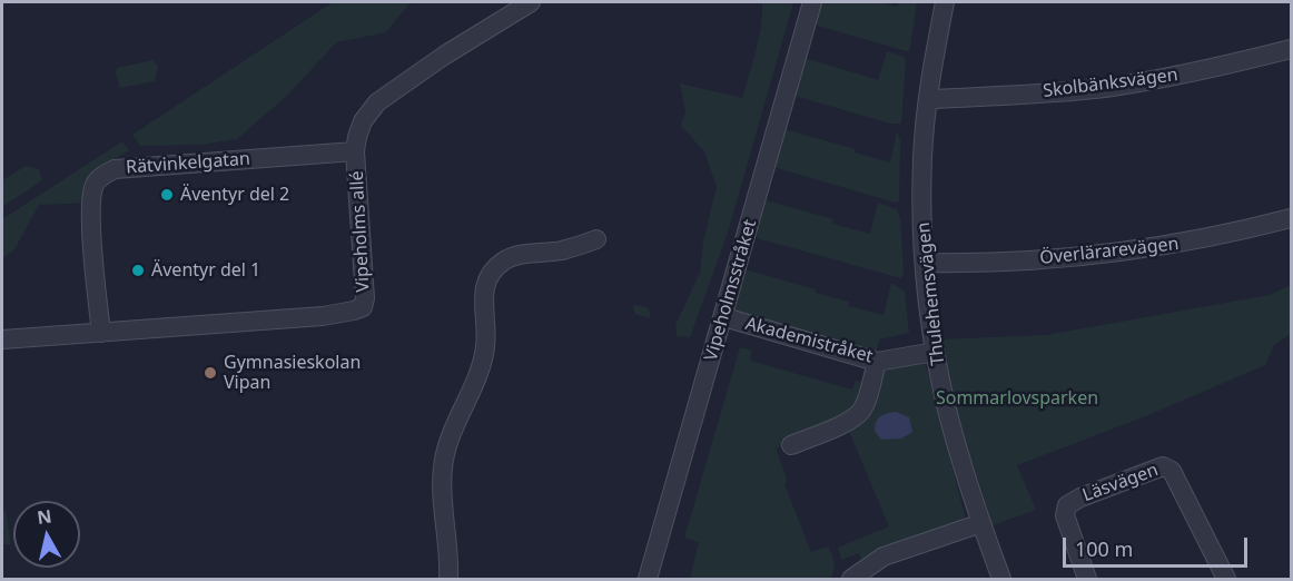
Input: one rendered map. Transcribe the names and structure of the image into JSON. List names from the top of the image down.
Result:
{
  "streets": {
    "street": [
      "Skolbänksvägen",
      "Rätvinkelgatan",
      "Vipeholms allé",
      "Överlärarevägen",
      "Vipeholmsstråket",
      "Thulehemsvägen",
      "Akademistråket",
      "Läsvägen"
    ]
  },
  "crossings": [
    ["Skolbänksvägen", "Thulehemsvägen"],
    ["Rätvinkelgatan", "Vipeholms allé"],
    ["Överlärarevägen", "Thulehemsvägen"],
    ["Vipeholmsstråket", "Akademistråket"],
    ["Thulehemsvägen", "Akademistråket"]
  ],
  "parks": ["Sommarlovsparken"],
  "places": ["Äventyr del 2", "Äventyr del 1", "Gymnasieskolan Vipan"],
  "scale_bar": "100 m",
  "north": "top"
}
